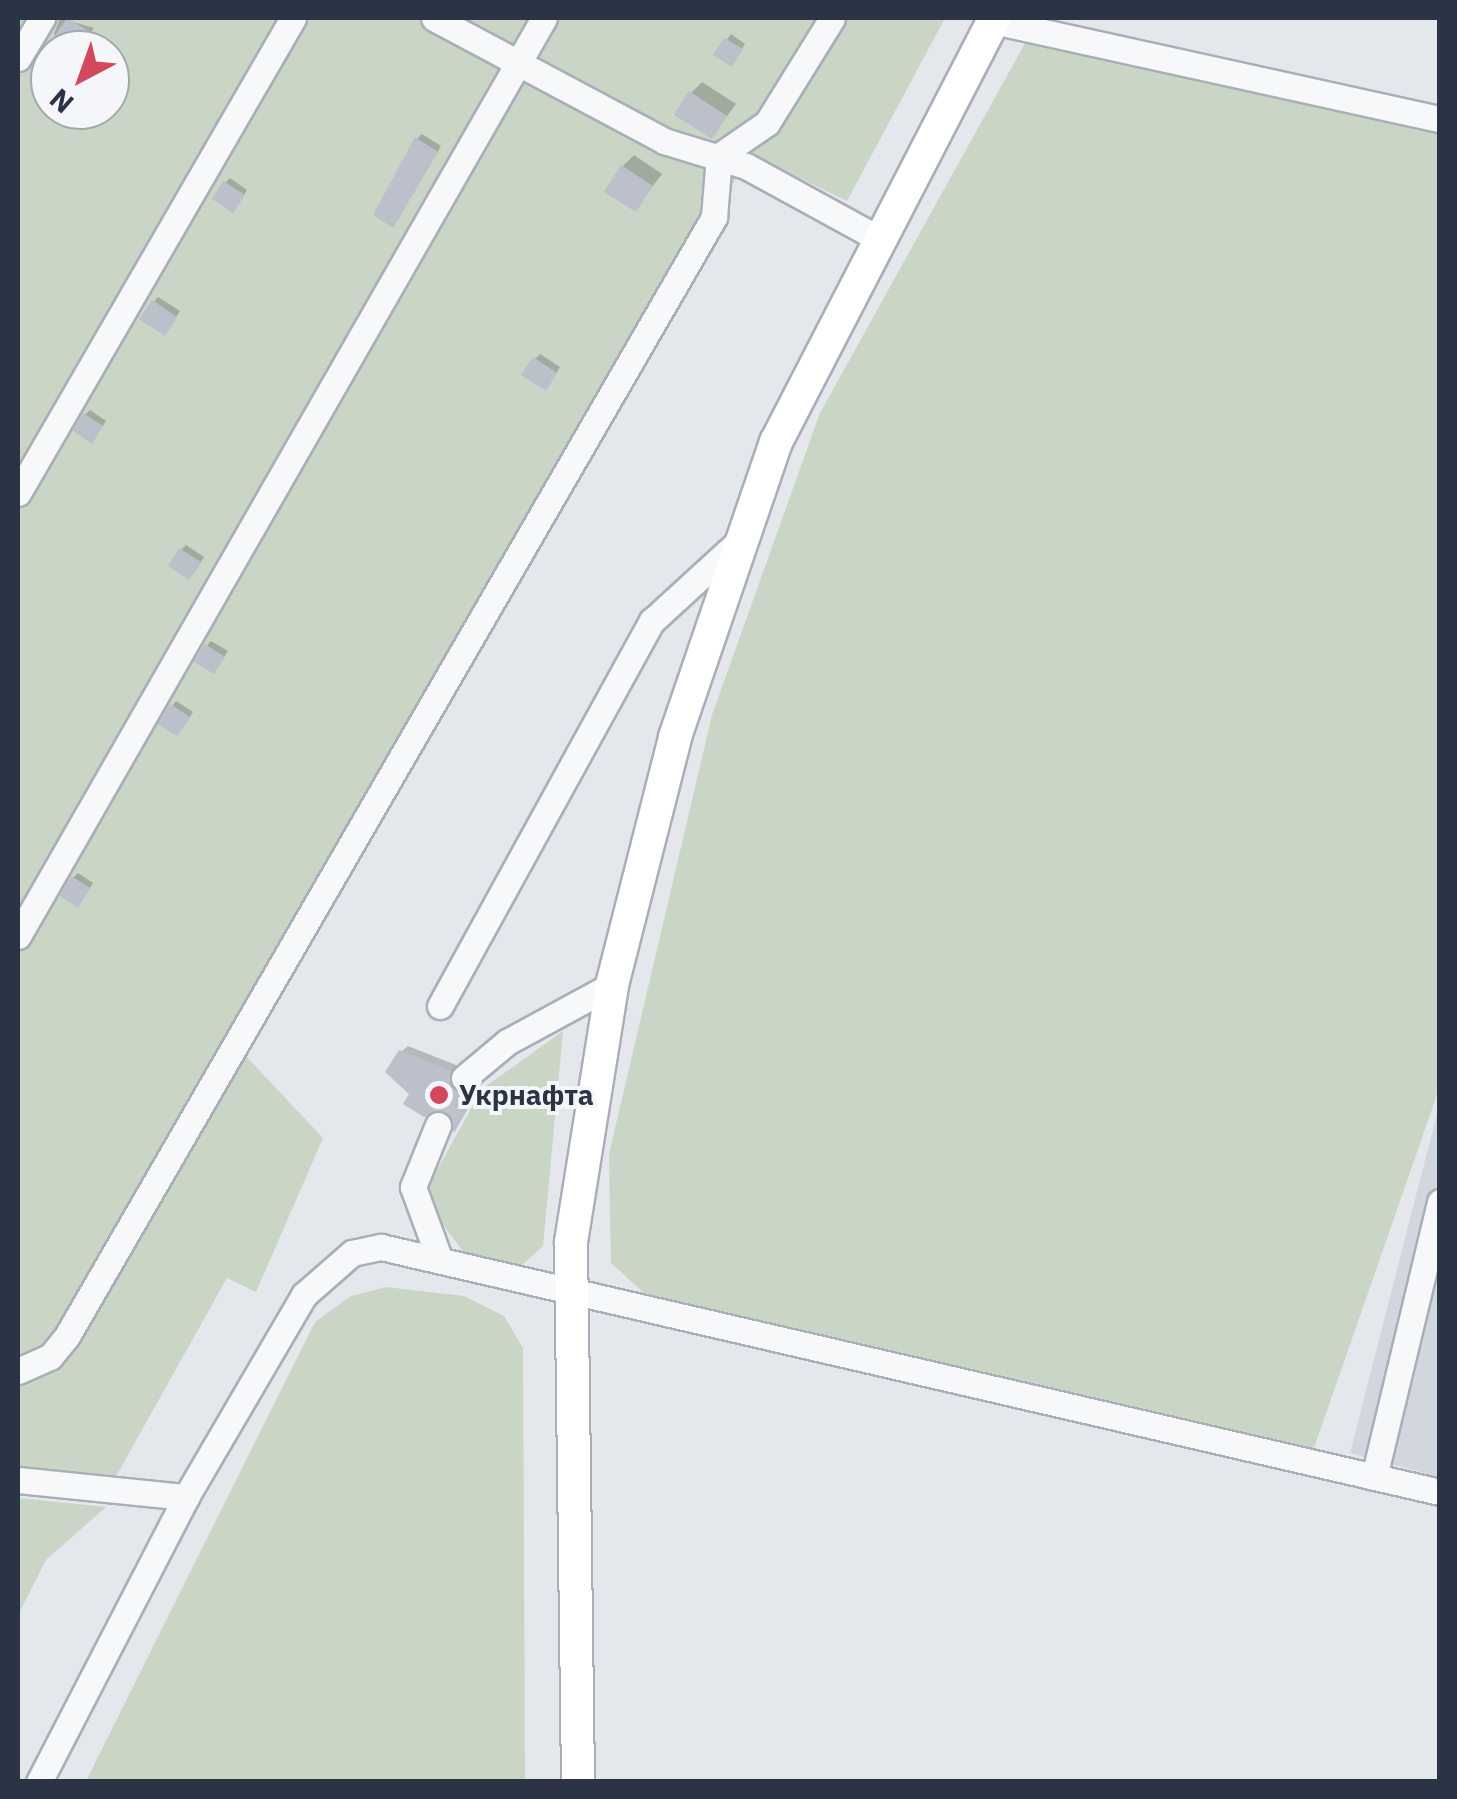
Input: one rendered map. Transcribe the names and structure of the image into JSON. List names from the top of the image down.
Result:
{
  "places": ["Укрнафта"],
  "north": "bottom left"
}
